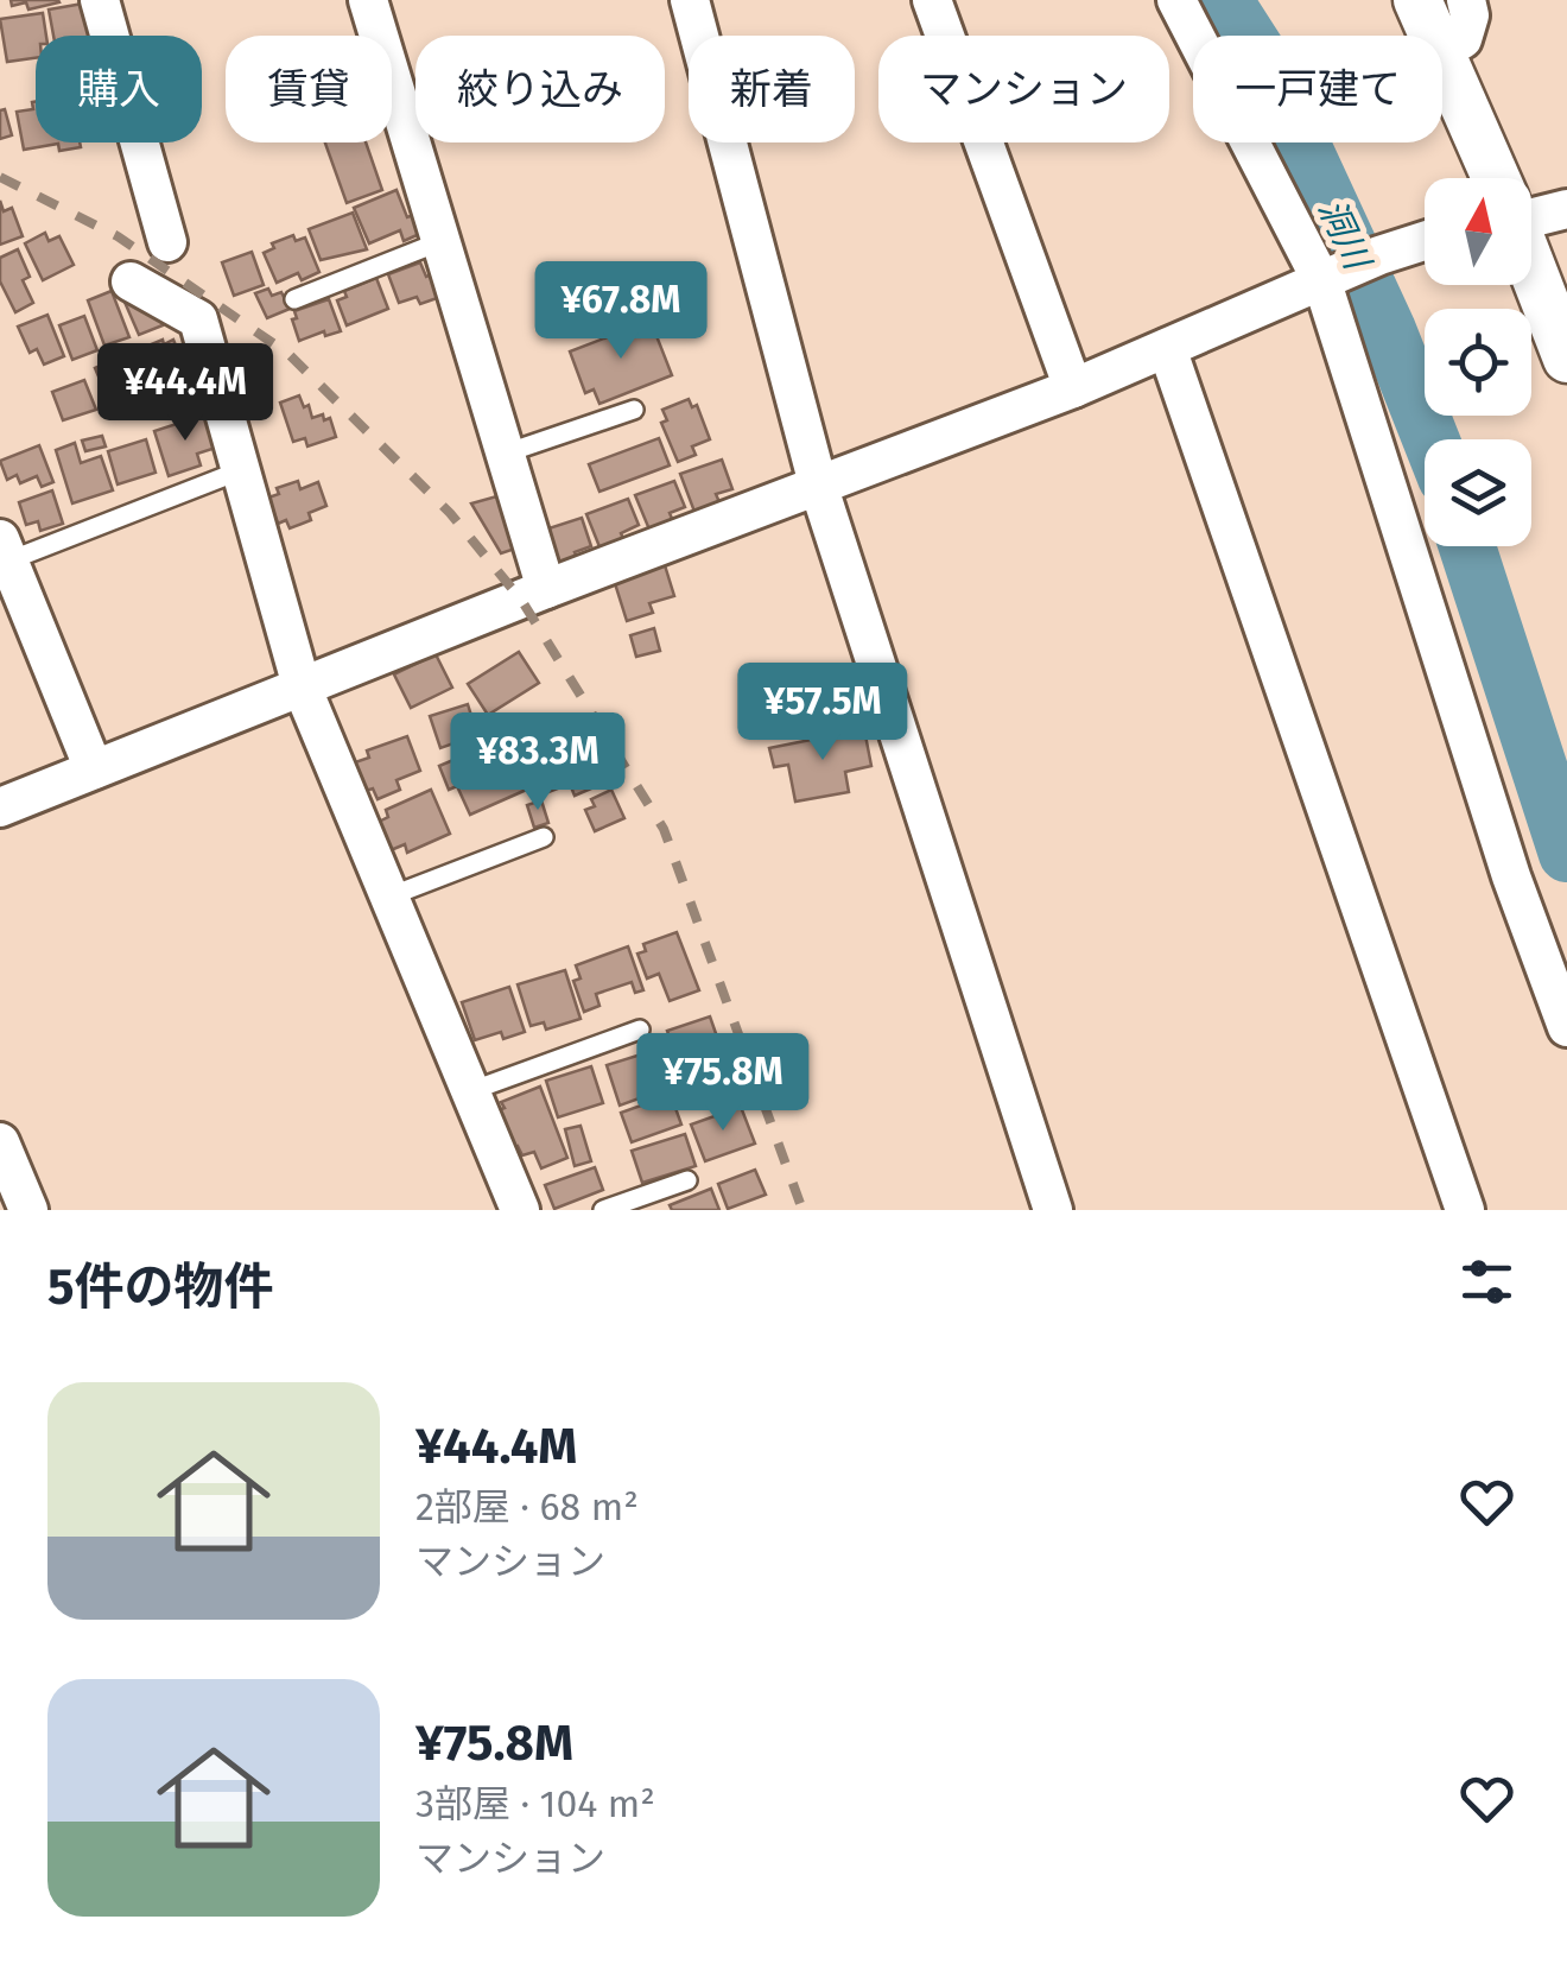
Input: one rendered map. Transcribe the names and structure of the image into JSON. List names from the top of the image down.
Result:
{
  "water": ["洞川"],
  "north": "top",
  "page": {
    "chip": [
      "購入",
      "賃貸",
      "絞り込み",
      "新着",
      "マンション",
      "一戸建て"
    ],
    "price": [
      "¥67.8M",
      "¥44.4M",
      "¥57.5M",
      "¥83.3M",
      "¥75.8M"
    ],
    "heading": "5件の物件",
    "list": [
      {
        "name": "¥44.4M",
        "note": "2部屋 · 68 m² · マンション"
      },
      {
        "name": "¥75.8M",
        "note": "3部屋 · 104 m² · マンション"
      }
    ]
  }
}
